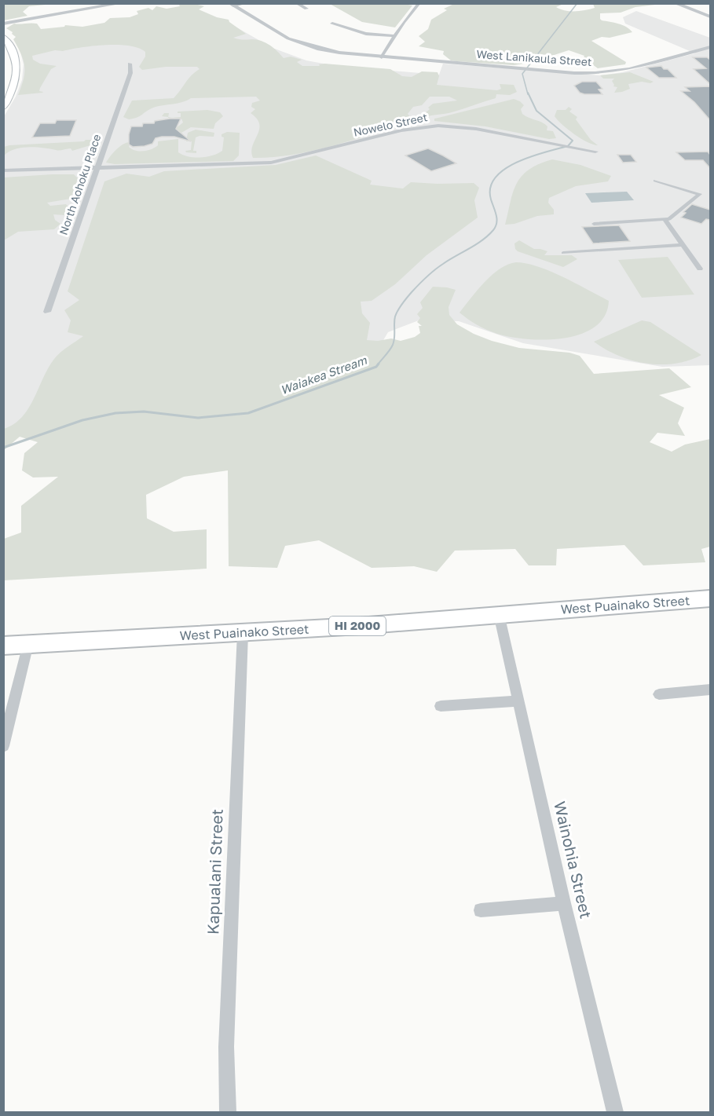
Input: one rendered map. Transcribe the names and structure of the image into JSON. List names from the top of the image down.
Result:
{
  "streets": {
    "highway": ["West Puainako Street", "HI 2000"],
    "street": [
      "West Lanikaula Street",
      "Nowelo Street",
      "North Aohoku Place",
      "Wainohia Street",
      "Kapualani Street"
    ]
  },
  "crossings": [
    ["Nowelo Street", "North Aohoku Place"],
    ["West Puainako Street", "Wainohia Street"],
    ["West Puainako Street", "Kapualani Street"]
  ],
  "water": ["Waiakea Stream"]
}
